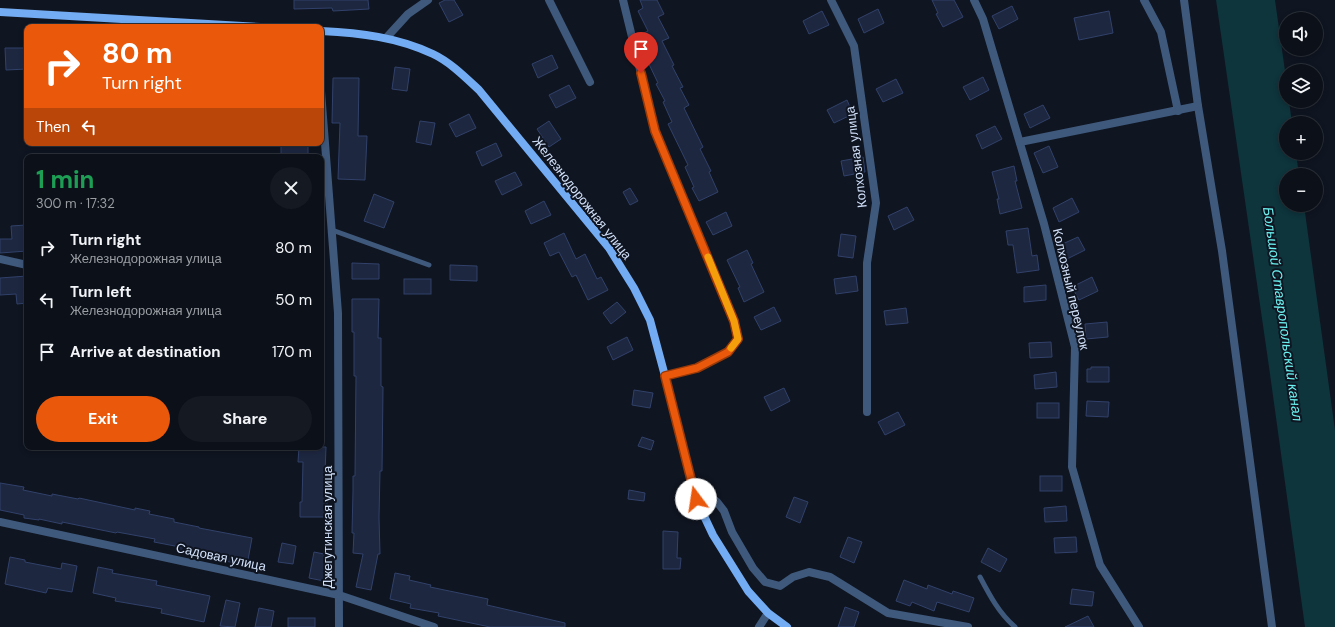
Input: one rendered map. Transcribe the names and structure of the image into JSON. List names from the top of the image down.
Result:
{
  "streets": {
    "main road": ["Железнодорожная улица"],
    "street": [
      "Колхозная улица",
      "Колхозный переулок",
      "Джегутинская улица",
      "Садовая улица"
    ]
  },
  "crossings": [
    ["Джегутинская улица", "Садовая улица"]
  ],
  "water": ["Большой Ставропольский канал"],
  "page": {
    "map_buttons": ["+", "−"],
    "turn": ["80 m", "Turn right"],
    "then": "Then",
    "heading": ["1 min", "300 m · 17:32"],
    "list": [
      {
        "name": "Turn right",
        "note": "Железнодорожная улица",
        "value": "80 m"
      },
      {
        "name": "Turn left",
        "note": "Железнодорожная улица",
        "value": "50 m"
      },
      {
        "name": "Arrive at destination",
        "value": "170 m"
      }
    ],
    "buttons": ["Exit", "Share"]
  }
}
